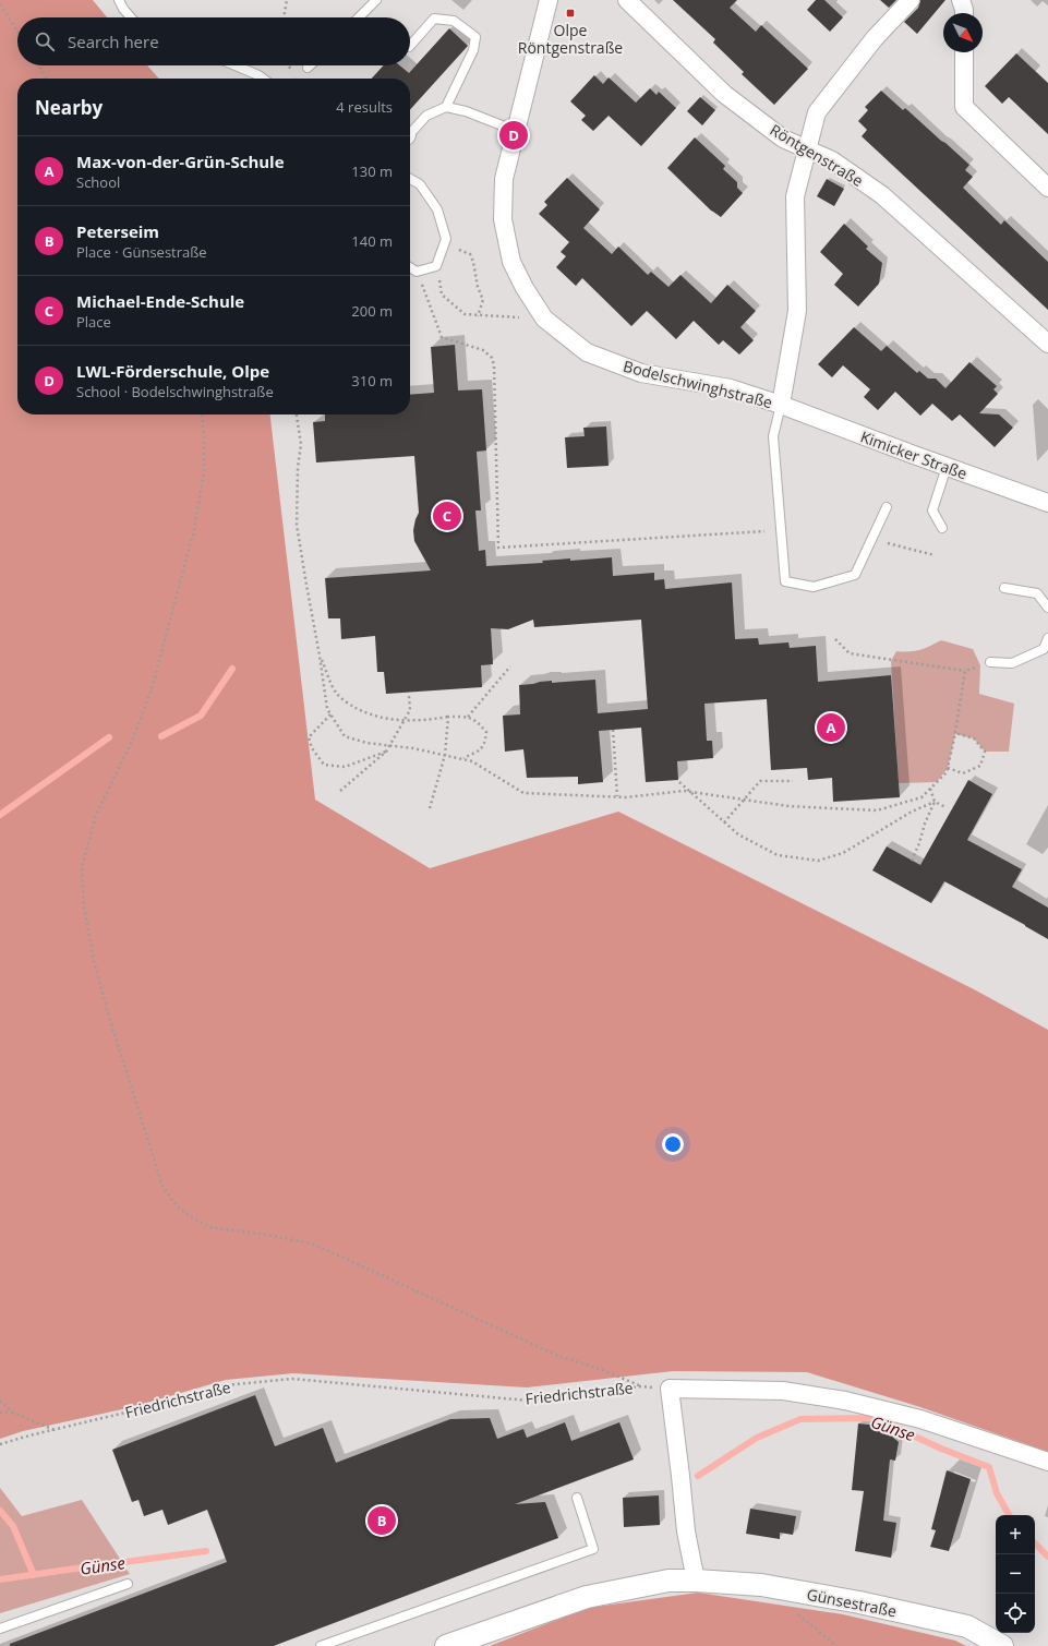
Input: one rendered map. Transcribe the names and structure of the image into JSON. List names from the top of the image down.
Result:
{
  "streets": {
    "street": [
      "Röntgenstraße",
      "Bodelschwinghstraße",
      "Kimicker Straße",
      "Günsestraße"
    ],
    "path": ["Friedrichstraße"]
  },
  "crossings": [
    ["Bodelschwinghstraße", "Kimicker Straße"]
  ],
  "water": ["Günse"],
  "places": {
    "transit": ["Olpe Röntgenstraße"]
  },
  "north": "bottom right",
  "page": {
    "search": "Search here",
    "heading": ["Nearby", "4 results"],
    "pins": [
      "D",
      "C",
      "A",
      "B"
    ],
    "list": [
      {
        "mark": "A",
        "name": "Max-von-der-Grün-Schule",
        "note": "School",
        "value": "130 m"
      },
      {
        "mark": "B",
        "name": "Peterseim",
        "note": "Place · Günsestraße",
        "value": "140 m"
      },
      {
        "mark": "C",
        "name": "Michael-Ende-Schule",
        "note": "Place",
        "value": "200 m"
      },
      {
        "mark": "D",
        "name": "LWL-Förderschule, Olpe",
        "note": "School · Bodelschwinghstraße",
        "value": "310 m"
      }
    ],
    "map_buttons": ["+", "−"]
  }
}
